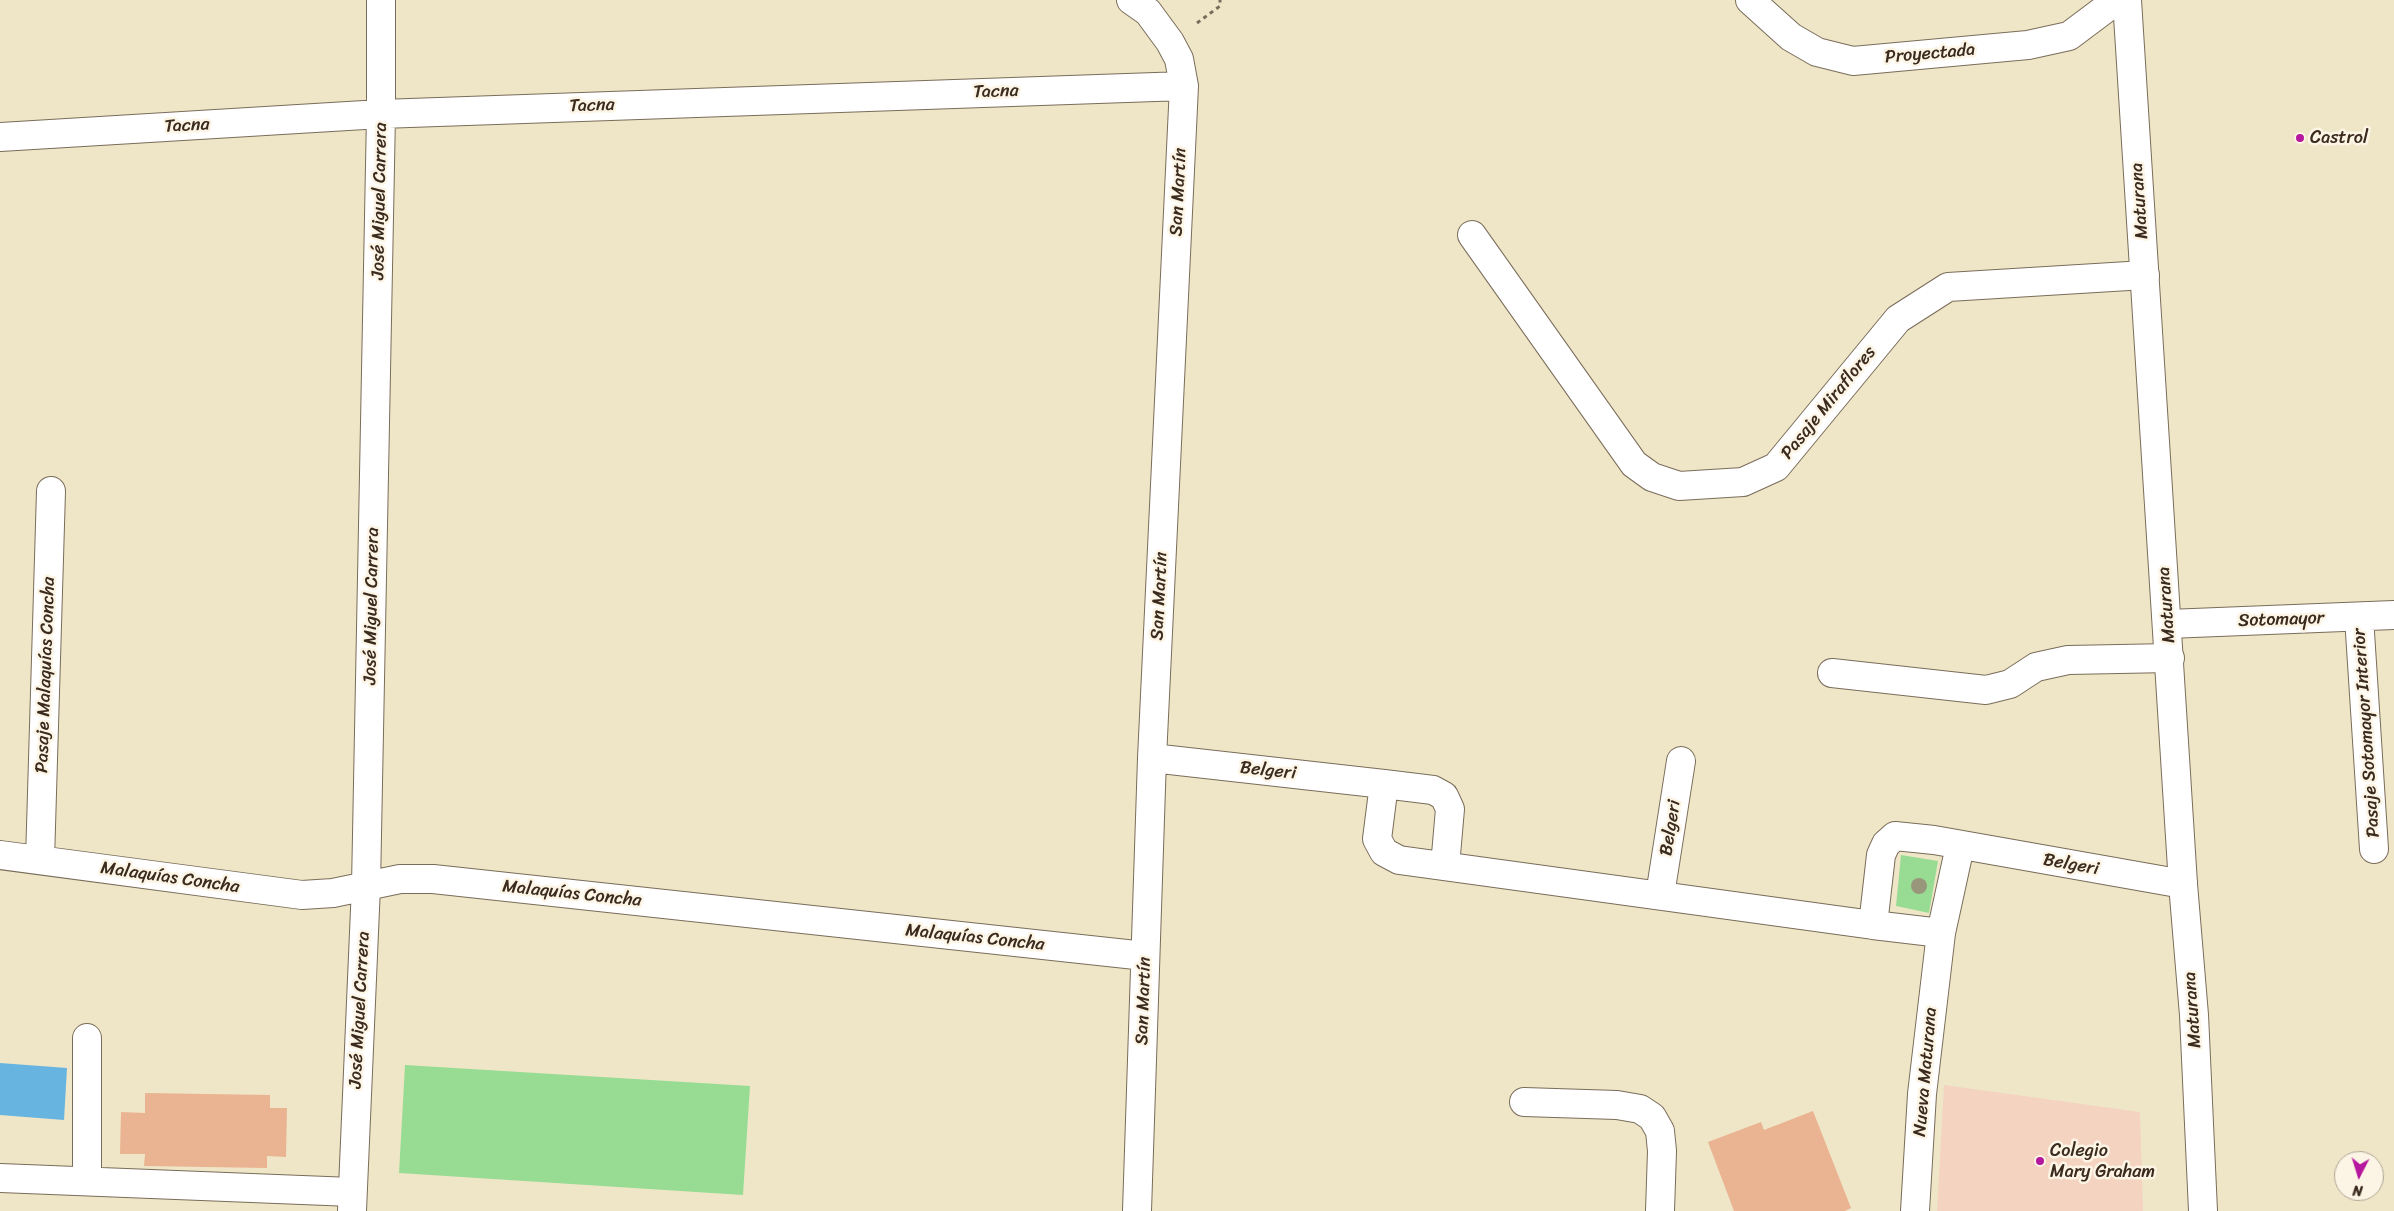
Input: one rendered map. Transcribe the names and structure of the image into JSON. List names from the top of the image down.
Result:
{
  "streets": {
    "street": [
      "Proyectada",
      "Tacna",
      "San Martín",
      "José Miguel Carrera",
      "Maturana",
      "Pasaje Miraflores",
      "Sotomayor",
      "Pasaje Malaquías Concha",
      "Pasaje Sotomayor Interior",
      "Belgeri",
      "Malaquías Concha",
      "Nueva Maturana"
    ]
  },
  "crossings": [
    ["Tacna", "San Martín"],
    ["Tacna", "José Miguel Carrera"],
    ["San Martín", "Belgeri"],
    ["San Martín", "Malaquías Concha"],
    ["José Miguel Carrera", "Malaquías Concha"],
    ["Maturana", "Pasaje Miraflores"],
    ["Maturana", "Sotomayor"],
    ["Maturana", "Belgeri"],
    ["Sotomayor", "Pasaje Sotomayor Interior"],
    ["Pasaje Malaquías Concha", "Malaquías Concha"]
  ],
  "places": ["Castrol", "Colegio Mary Graham"],
  "north": "bottom"
}
